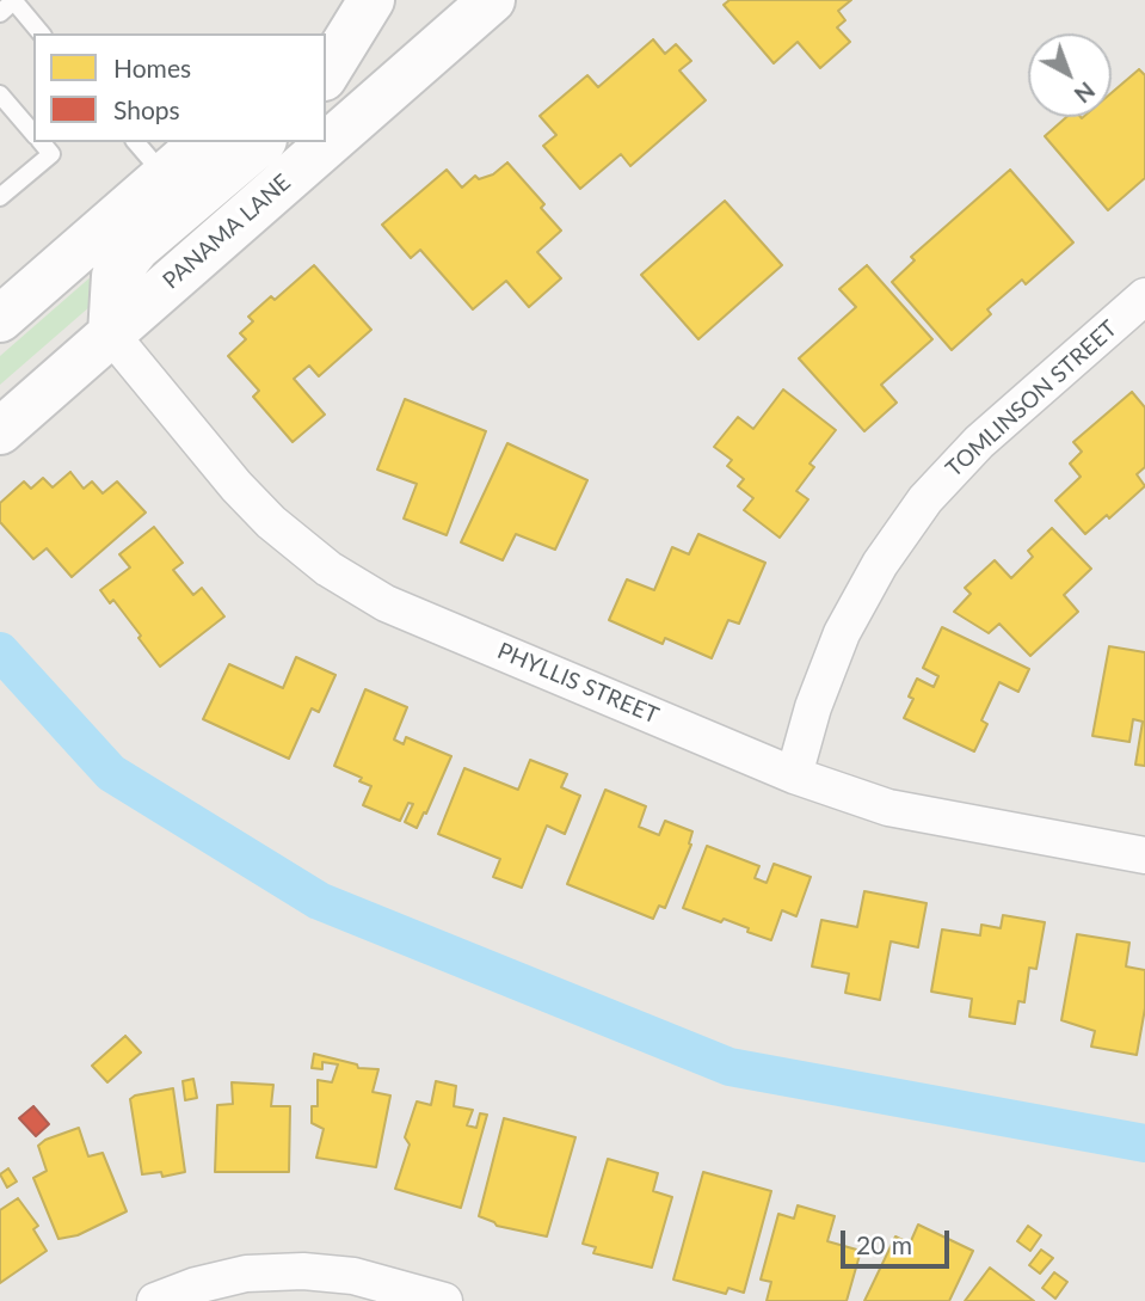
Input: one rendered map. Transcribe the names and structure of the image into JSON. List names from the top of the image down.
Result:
{
  "streets": {
    "main road": ["PANAMA LANE"],
    "street": ["TOMLINSON STREET", "PHYLLIS STREET"]
  },
  "crossings": [
    ["PANAMA LANE", "PHYLLIS STREET"],
    ["TOMLINSON STREET", "PHYLLIS STREET"]
  ],
  "legend": ["Homes", "Shops"],
  "scale_bar": "20 m",
  "north": "bottom right"
}
